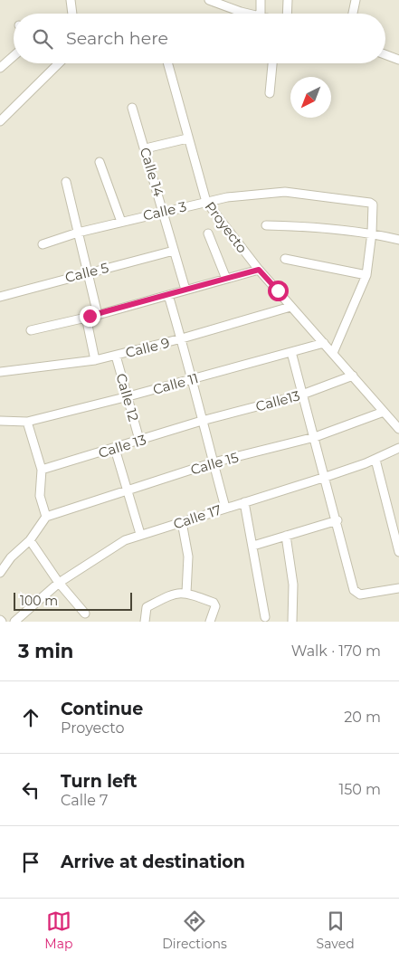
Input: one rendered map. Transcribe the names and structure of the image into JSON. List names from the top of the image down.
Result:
{
  "streets": {
    "street": [
      "Calle 14",
      "Calle 3",
      "Proyecto",
      "Calle 5",
      "Calle 9",
      "Calle 11",
      "Calle 12",
      "Calle13",
      "Calle 13",
      "Calle 15",
      "Calle 17"
    ]
  },
  "crossings": [
    ["Calle 14", "Calle 3"],
    ["Calle 14", "Calle 5"],
    ["Calle 3", "Proyecto"],
    ["Proyecto", "Calle 9"],
    ["Proyecto", "Calle 11"],
    ["Proyecto", "Calle13"],
    ["Proyecto", "Calle 15"],
    ["Calle 9", "Calle 12"],
    ["Calle 11", "Calle 12"],
    ["Calle 12", "Calle 13"],
    ["Calle13", "Calle 13"]
  ],
  "scale_bar": "100 m",
  "north": "bottom left",
  "page": {
    "search": "Search here",
    "scale": "100 m",
    "heading": ["3 min", "Walk · 170 m"],
    "list": [
      ["Continue", "Proyecto", "20 m"],
      ["Turn left", "Calle 7", "150 m"],
      "Arrive at destination"
    ],
    "nav": ["Map", "Directions", "Saved"]
  }
}
